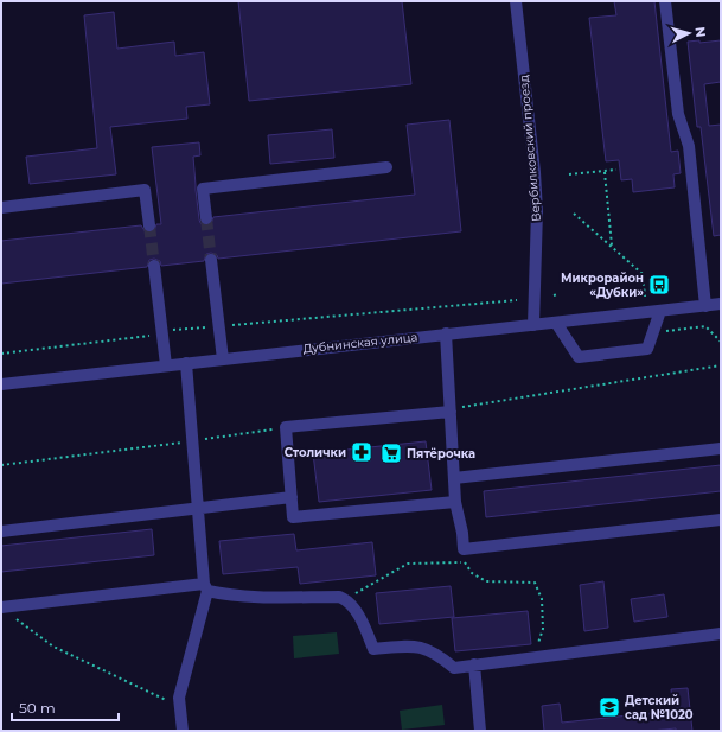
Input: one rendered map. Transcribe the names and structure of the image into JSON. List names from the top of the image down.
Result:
{
  "streets": {
    "street": ["Вербилковский проезд", "Дубнинская улица"]
  },
  "crossings": [
    ["Вербилковский проезд", "Дубнинская улица"]
  ],
  "places": {
    "bus stop": ["Микрорайон «Дубки»"],
    "pharmacy": ["Столички"],
    "supermarket": ["Пятёрочка"],
    "school or university": ["Детский сад №1020"]
  },
  "scale_bar": "50 m",
  "north": "right"
}
